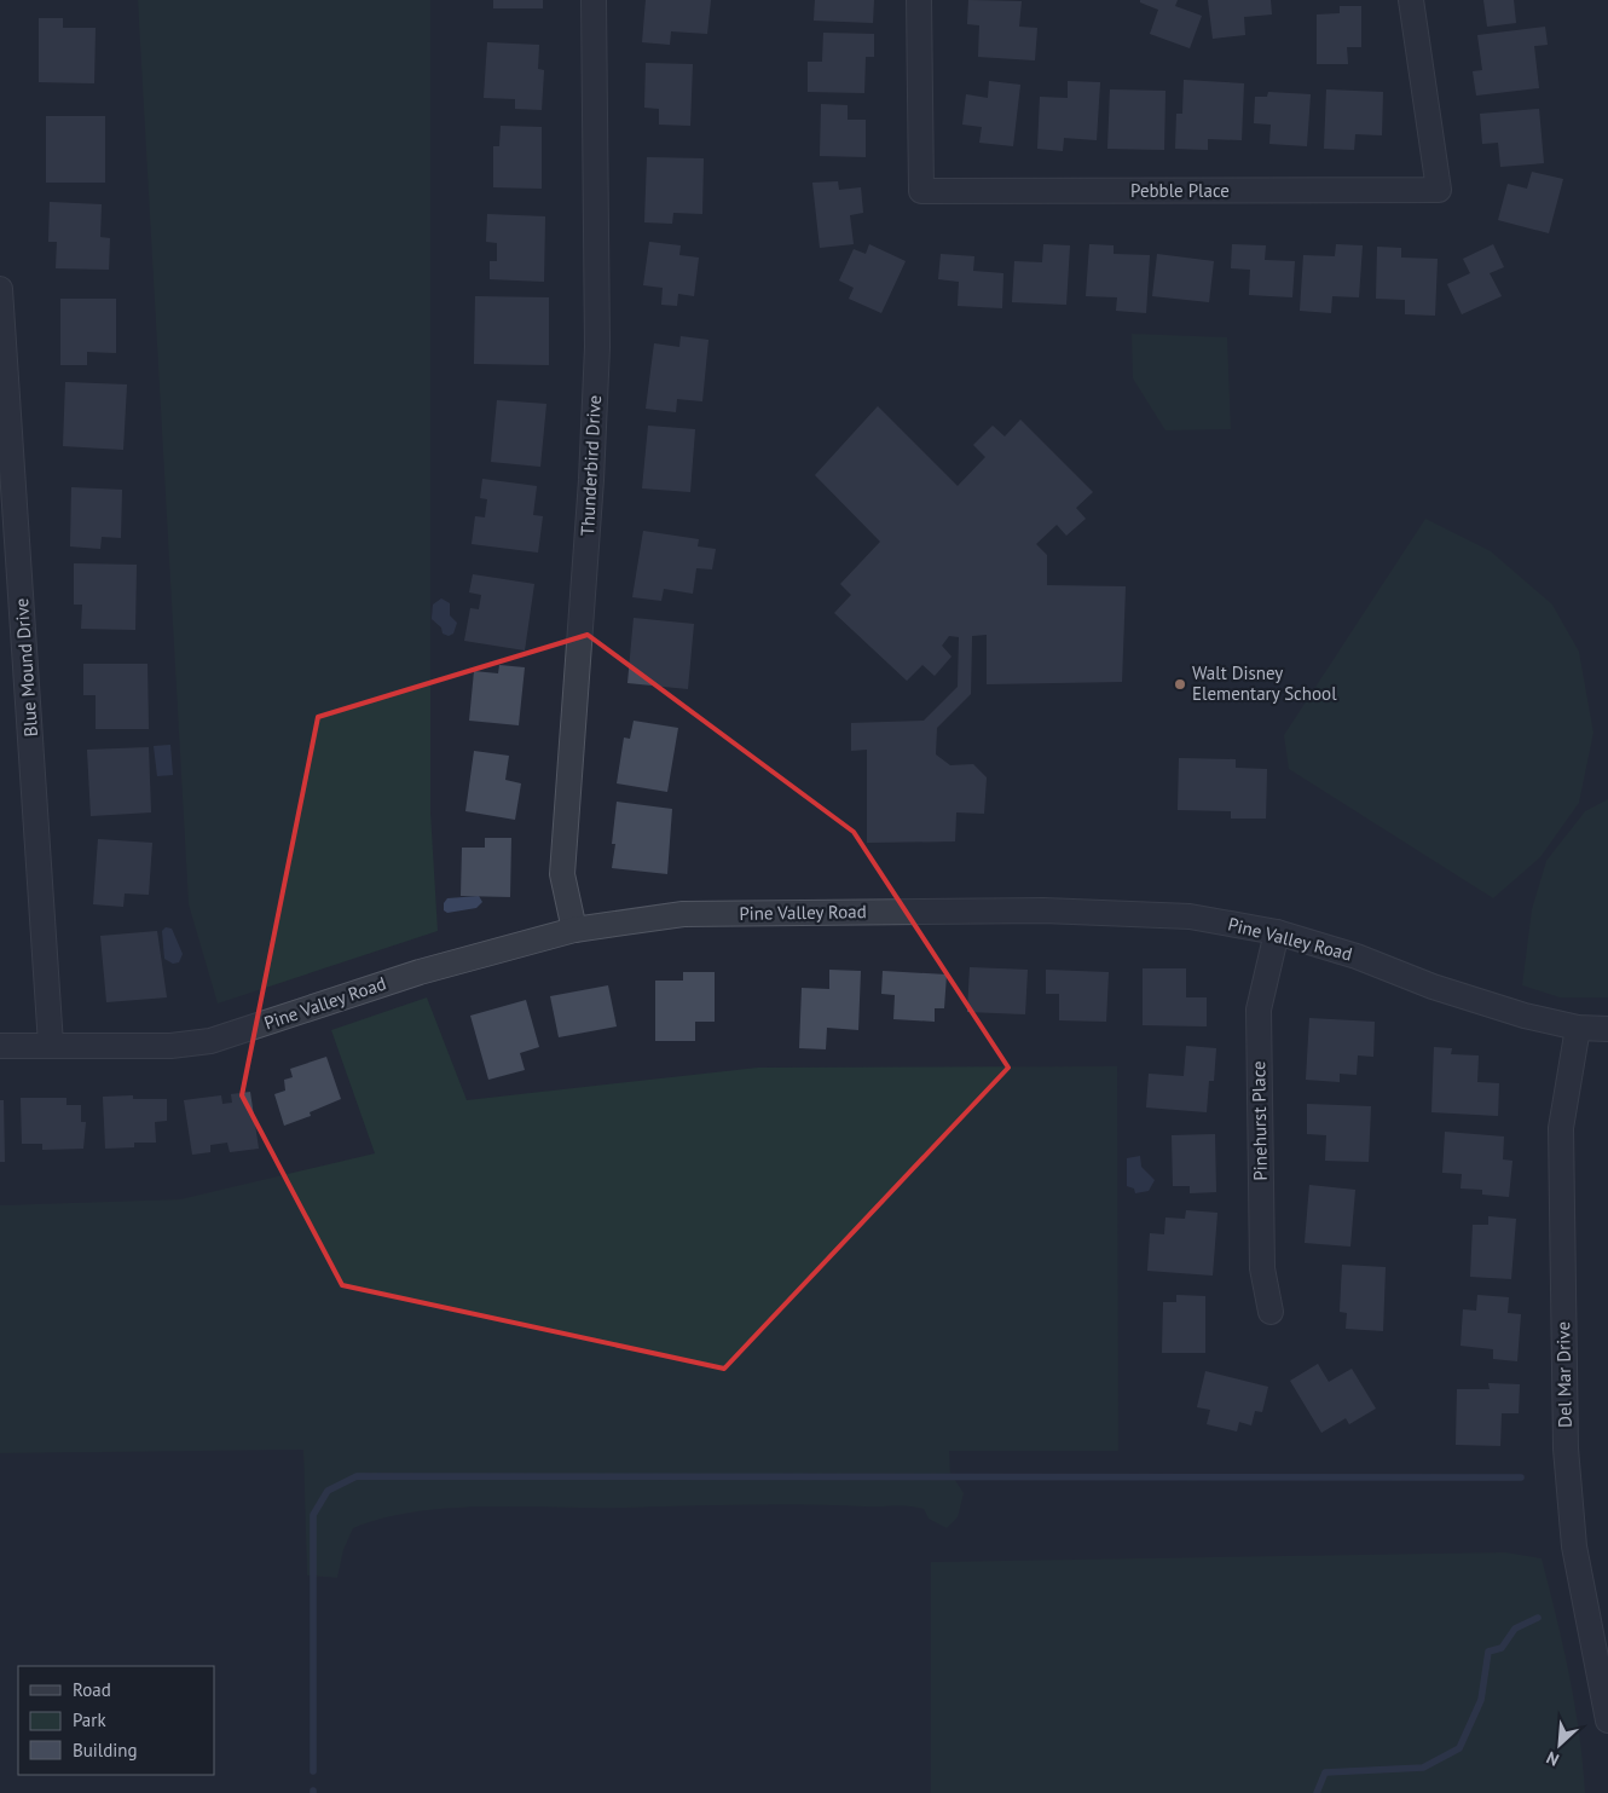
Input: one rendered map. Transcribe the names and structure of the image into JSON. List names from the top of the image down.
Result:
{
  "streets": {
    "street": [
      "Pebble Place",
      "Thunderbird Drive",
      "Blue Mound Drive",
      "Pine Valley Road",
      "Pinehurst Place",
      "Del Mar Drive"
    ]
  },
  "crossings": [
    ["Thunderbird Drive", "Pine Valley Road"],
    ["Blue Mound Drive", "Pine Valley Road"],
    ["Pine Valley Road", "Pinehurst Place"],
    ["Pine Valley Road", "Del Mar Drive"]
  ],
  "places": ["Walt Disney Elementary School"],
  "legend": ["Road", "Park", "Building"],
  "north": "bottom left"
}
